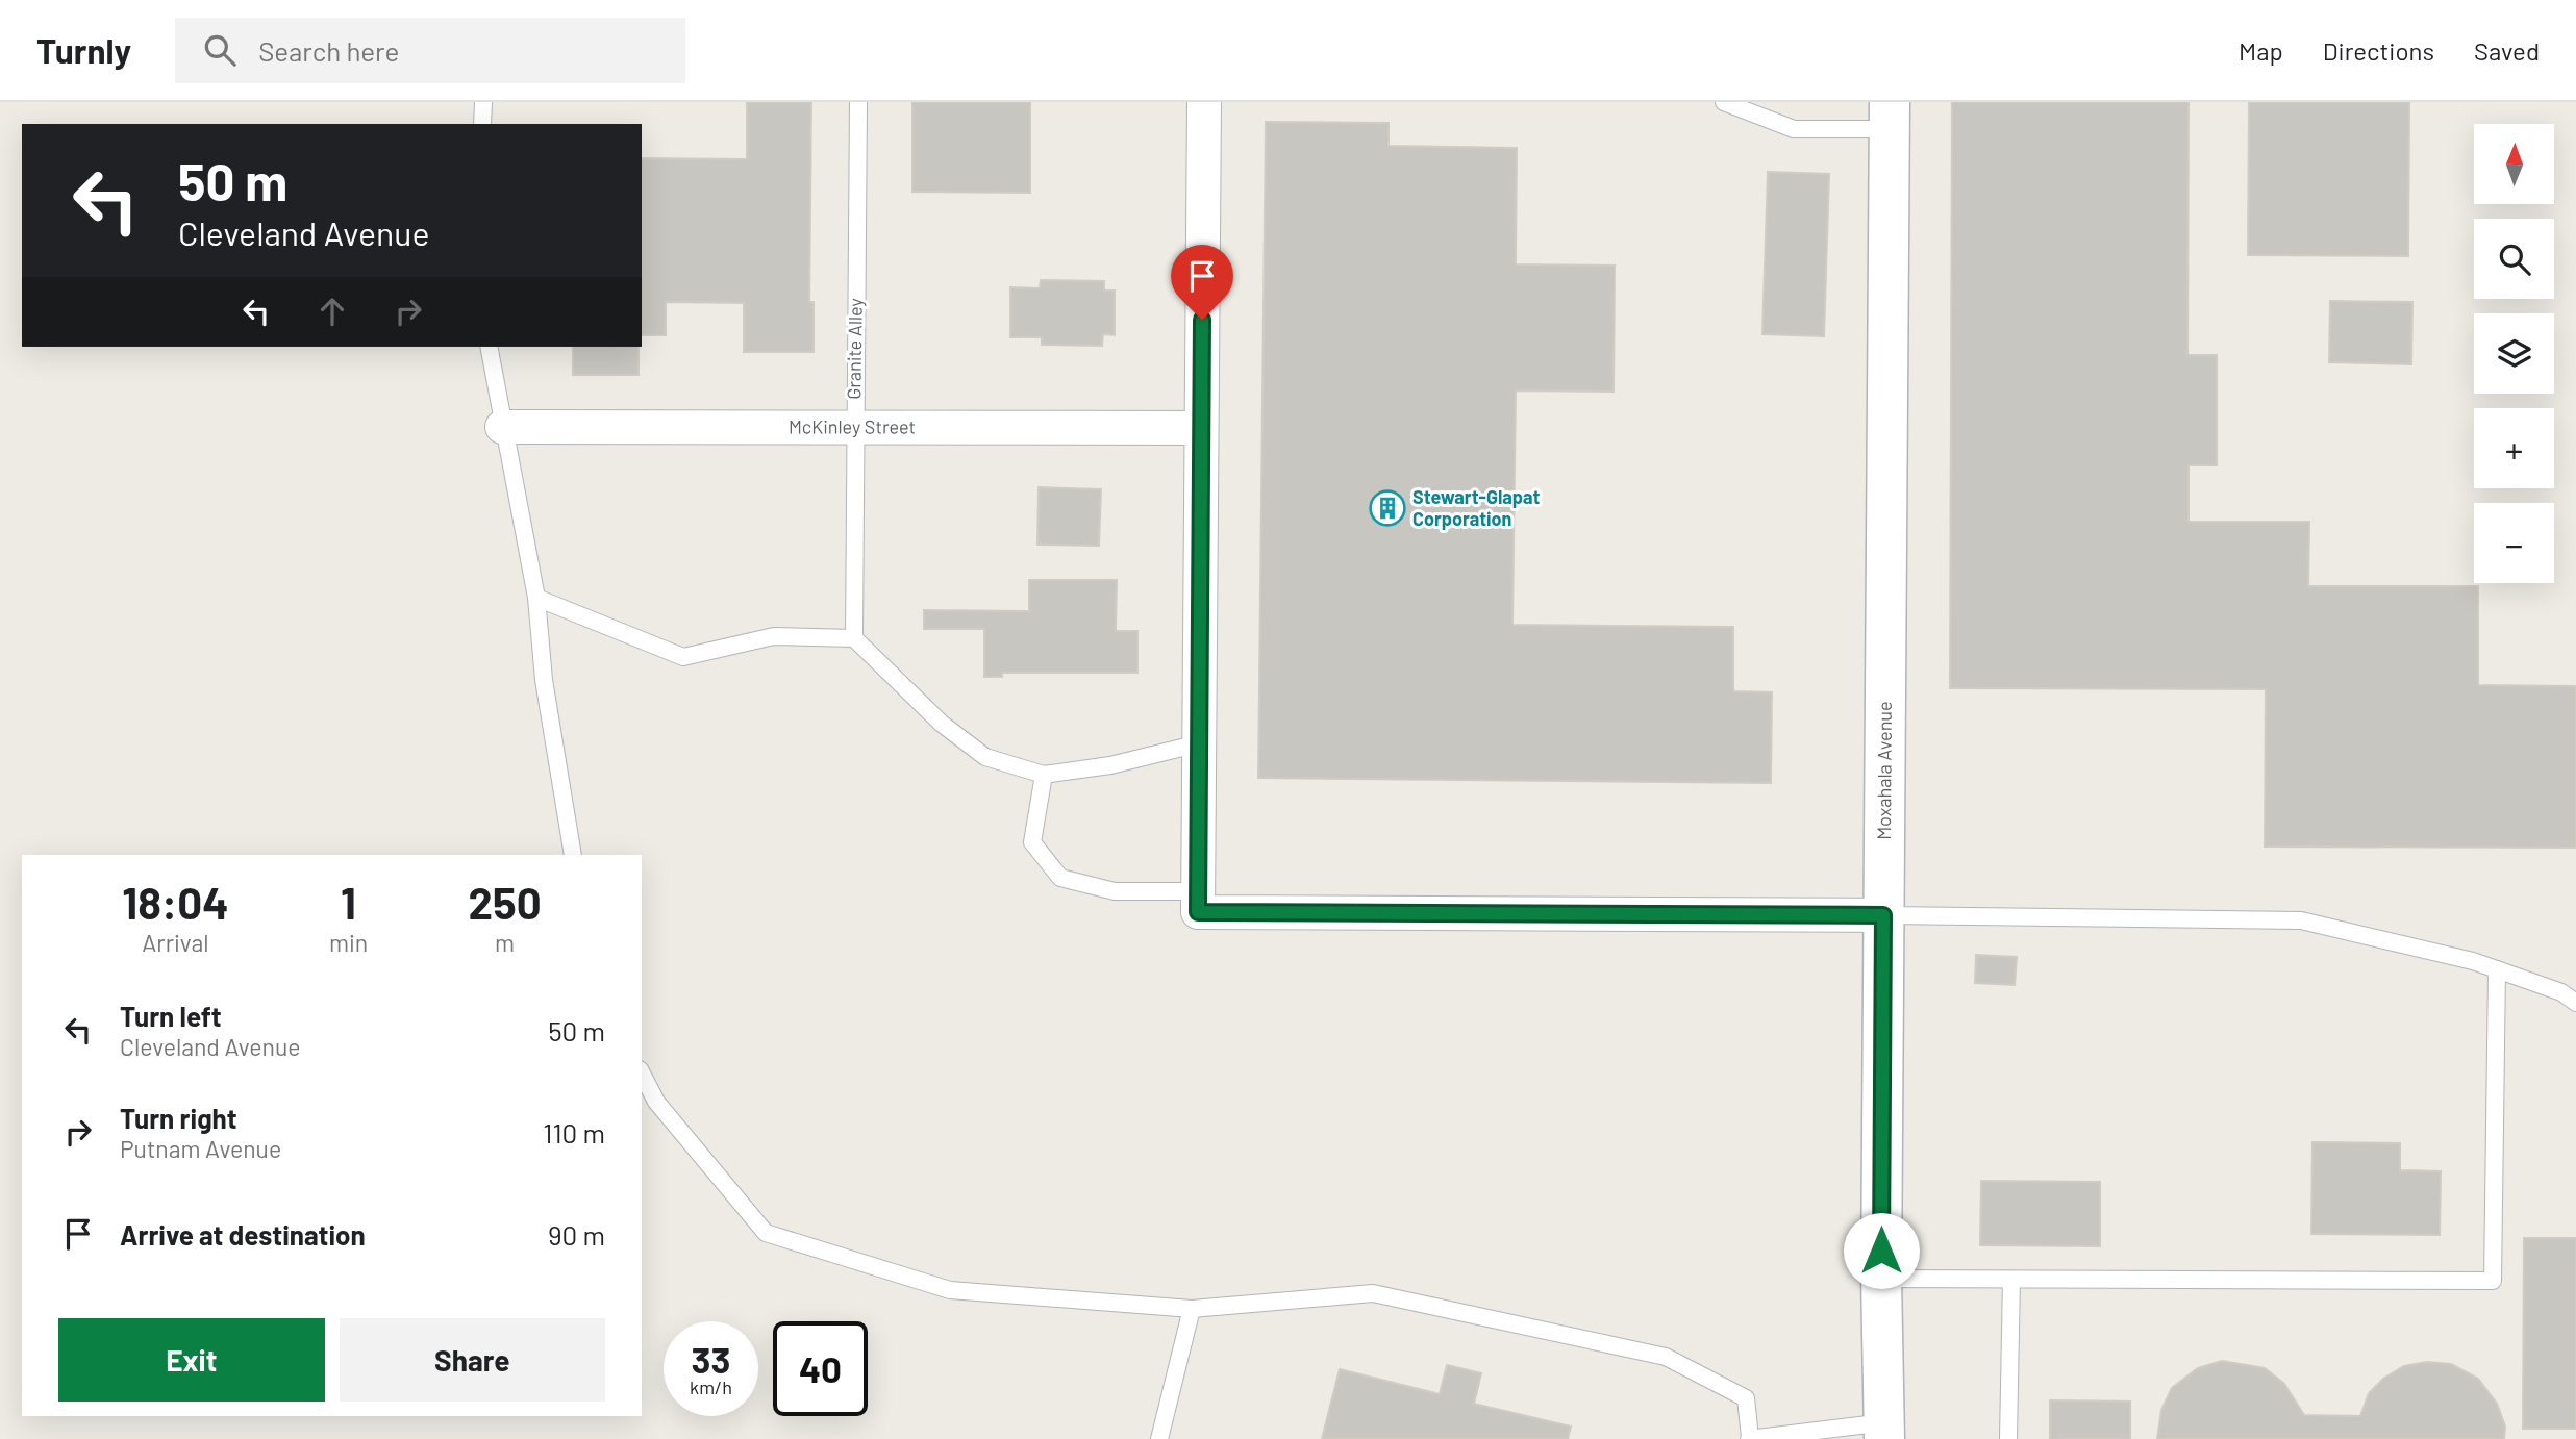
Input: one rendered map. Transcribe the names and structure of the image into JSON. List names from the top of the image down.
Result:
{
  "streets": {
    "street": ["McKinley Street", "Moxahala Avenue"],
    "lane": ["Granite Alley"]
  },
  "crossings": [
    ["Granite Alley", "McKinley Street"]
  ],
  "places": {
    "building": ["Stewart-Glapat Corporation"]
  },
  "north": "top",
  "page": {
    "header": "Turnly",
    "search": "Search here",
    "nav": ["Map", "Directions", "Saved"],
    "map_buttons": ["+", "−"],
    "turn": ["50 m", "Cleveland Avenue"],
    "eta": [
      "18:04",
      "Arrival",
      "1",
      "min",
      "250",
      "m"
    ],
    "list": [
      {
        "name": "Turn left",
        "note": "Cleveland Avenue",
        "value": "50 m"
      },
      {
        "name": "Turn right",
        "note": "Putnam Avenue",
        "value": "110 m"
      },
      {
        "name": "Arrive at destination",
        "value": "90 m"
      }
    ],
    "buttons": ["Exit", "Share"],
    "speed": "33 km/h",
    "limit": "40"
  }
}
